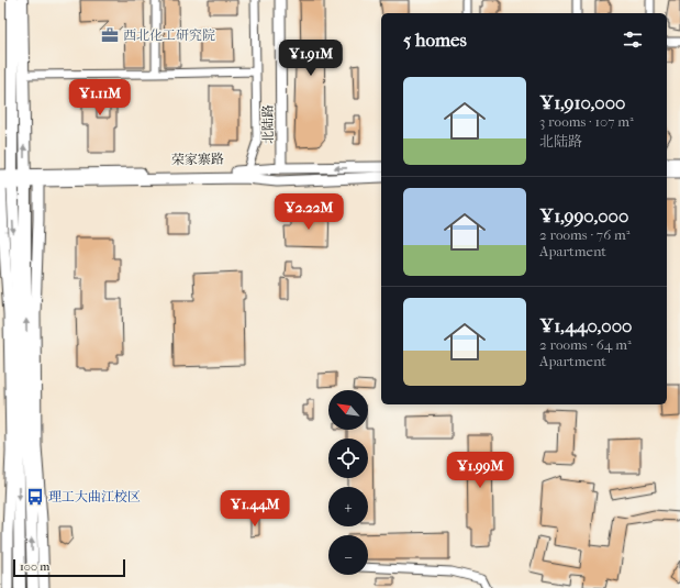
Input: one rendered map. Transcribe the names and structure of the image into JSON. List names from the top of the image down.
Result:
{
  "streets": {
    "street": ["北陆路", "荣家寨路"]
  },
  "crossings": [
    ["北陆路", "荣家寨路"]
  ],
  "places": {
    "office": ["西北化工研究院"],
    "bus stop": ["理工大曲江校区"]
  },
  "scale_bar": "100 m",
  "north": "top left",
  "page": {
    "heading": "5 homes",
    "price": [
      "¥1.91M",
      "¥1.11M",
      "¥2.22M",
      "¥1.99M",
      "¥1.44M"
    ],
    "list": [
      {
        "name": "¥1,910,000",
        "note": "3 rooms · 107 m² · 北陆路"
      },
      {
        "name": "¥1,990,000",
        "note": "2 rooms · 76 m² · Apartment"
      },
      {
        "name": "¥1,440,000",
        "note": "2 rooms · 64 m² · Apartment"
      }
    ],
    "map_buttons": ["+", "−"],
    "scale": "100 m"
  }
}
